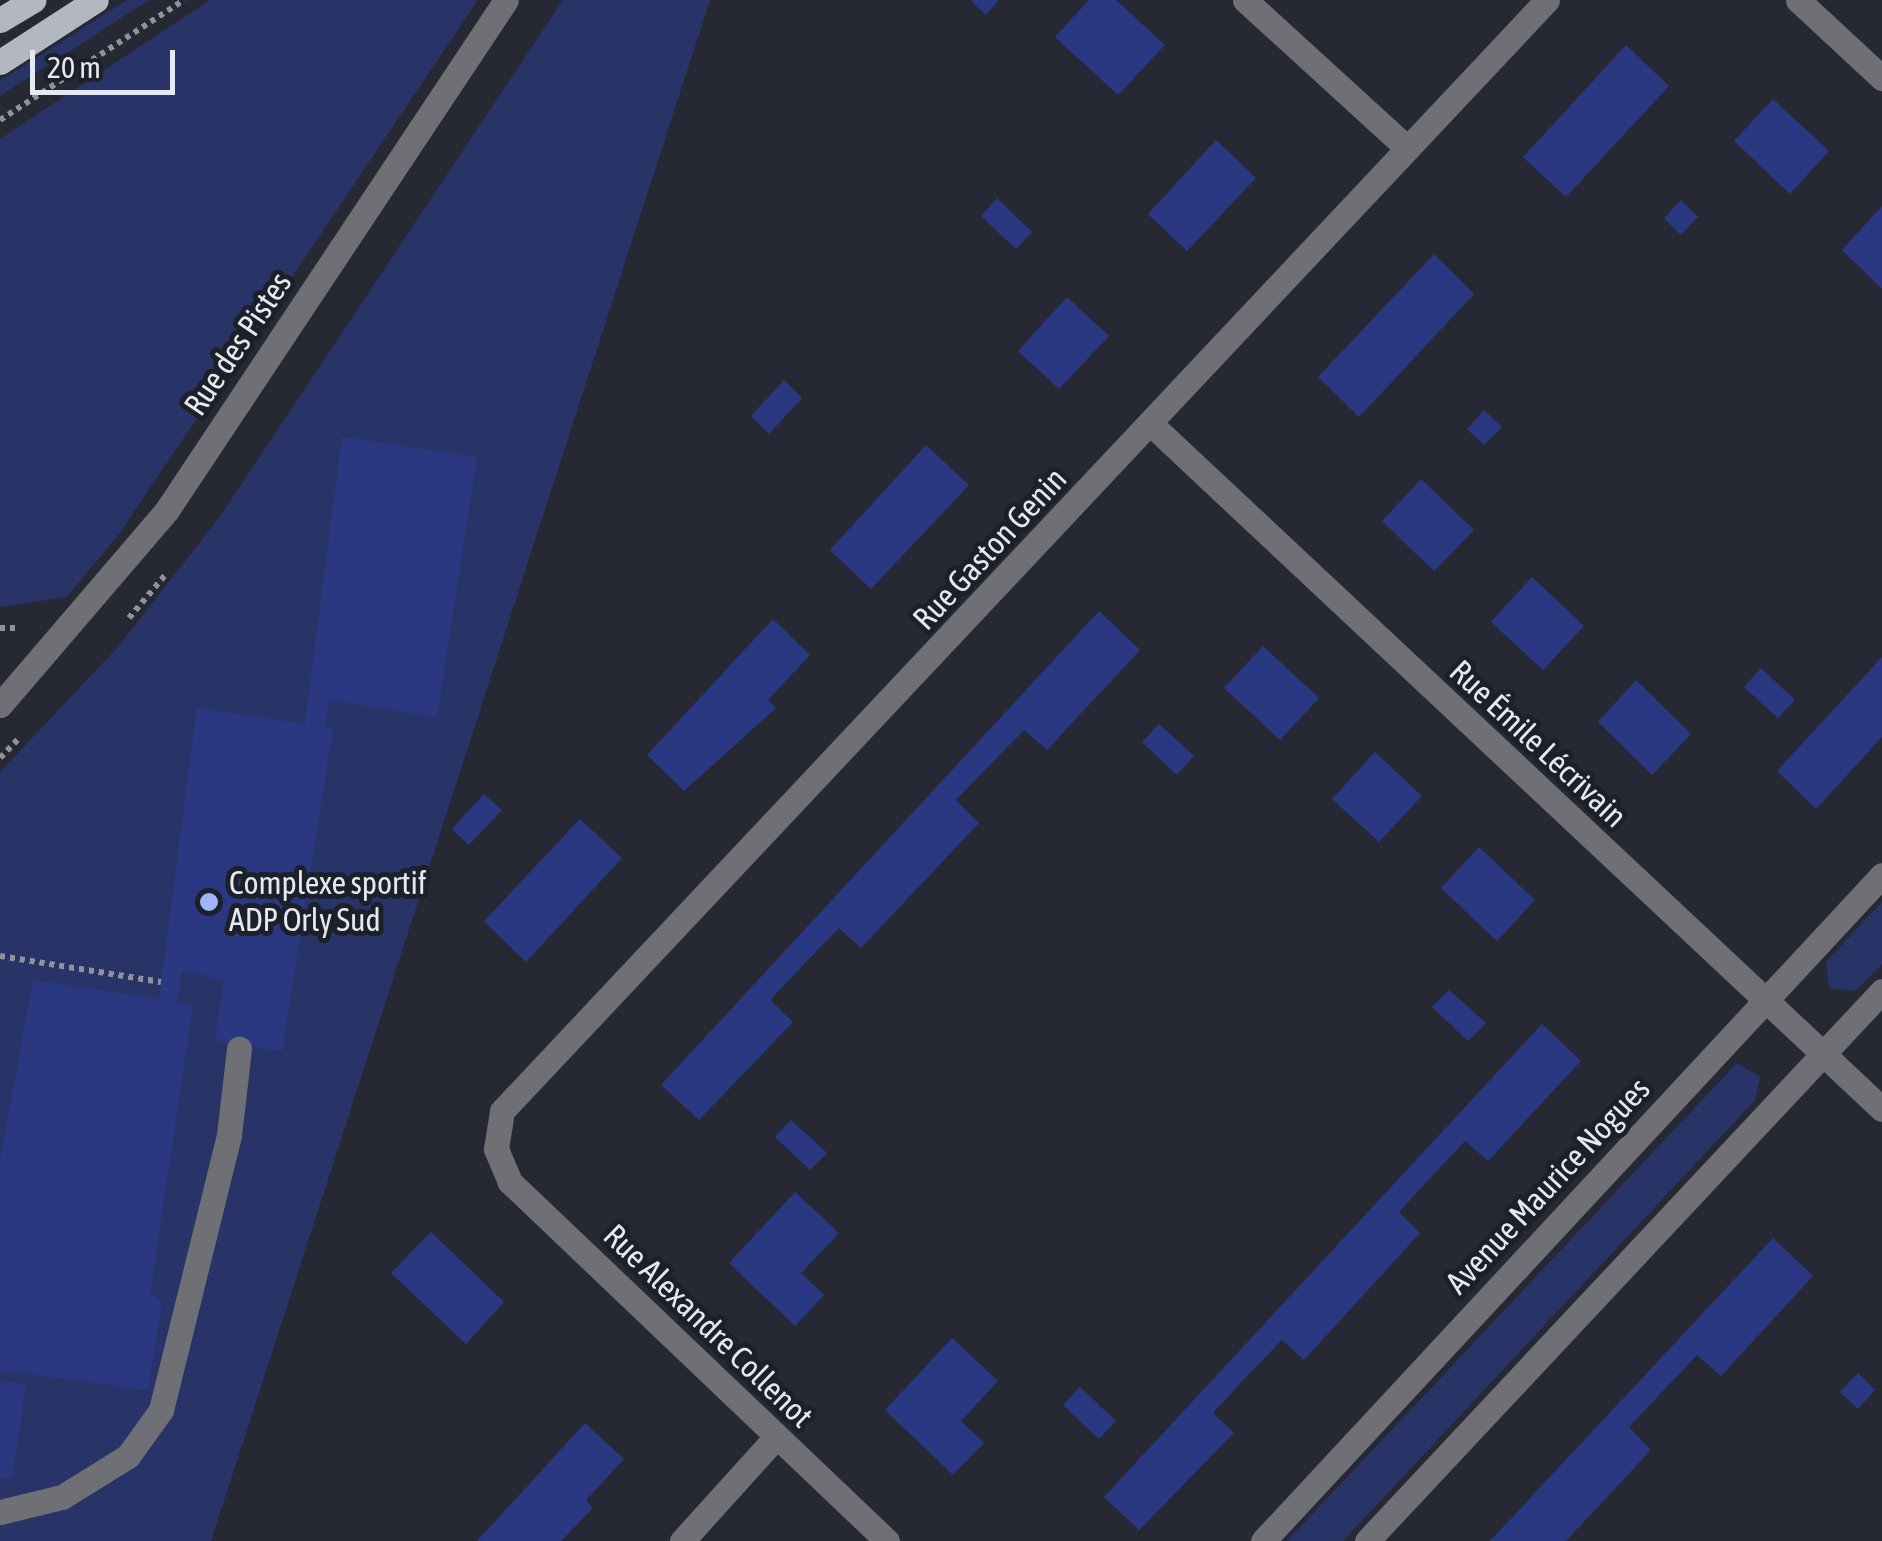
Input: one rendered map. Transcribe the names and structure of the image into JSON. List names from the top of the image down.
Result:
{
  "streets": {
    "street": [
      "Rue des Pistes",
      "Rue Gaston Genin",
      "Rue Émile Lécrivain",
      "Avenue Maurice Nogues",
      "Rue Alexandre Collenot"
    ]
  },
  "crossings": [
    ["Rue Gaston Genin", "Rue Émile Lécrivain"],
    ["Rue Gaston Genin", "Rue Alexandre Collenot"],
    ["Rue Émile Lécrivain", "Avenue Maurice Nogues"]
  ],
  "places": ["Complexe sportif ADP Orly Sud"],
  "scale_bar": "20 m"
}
